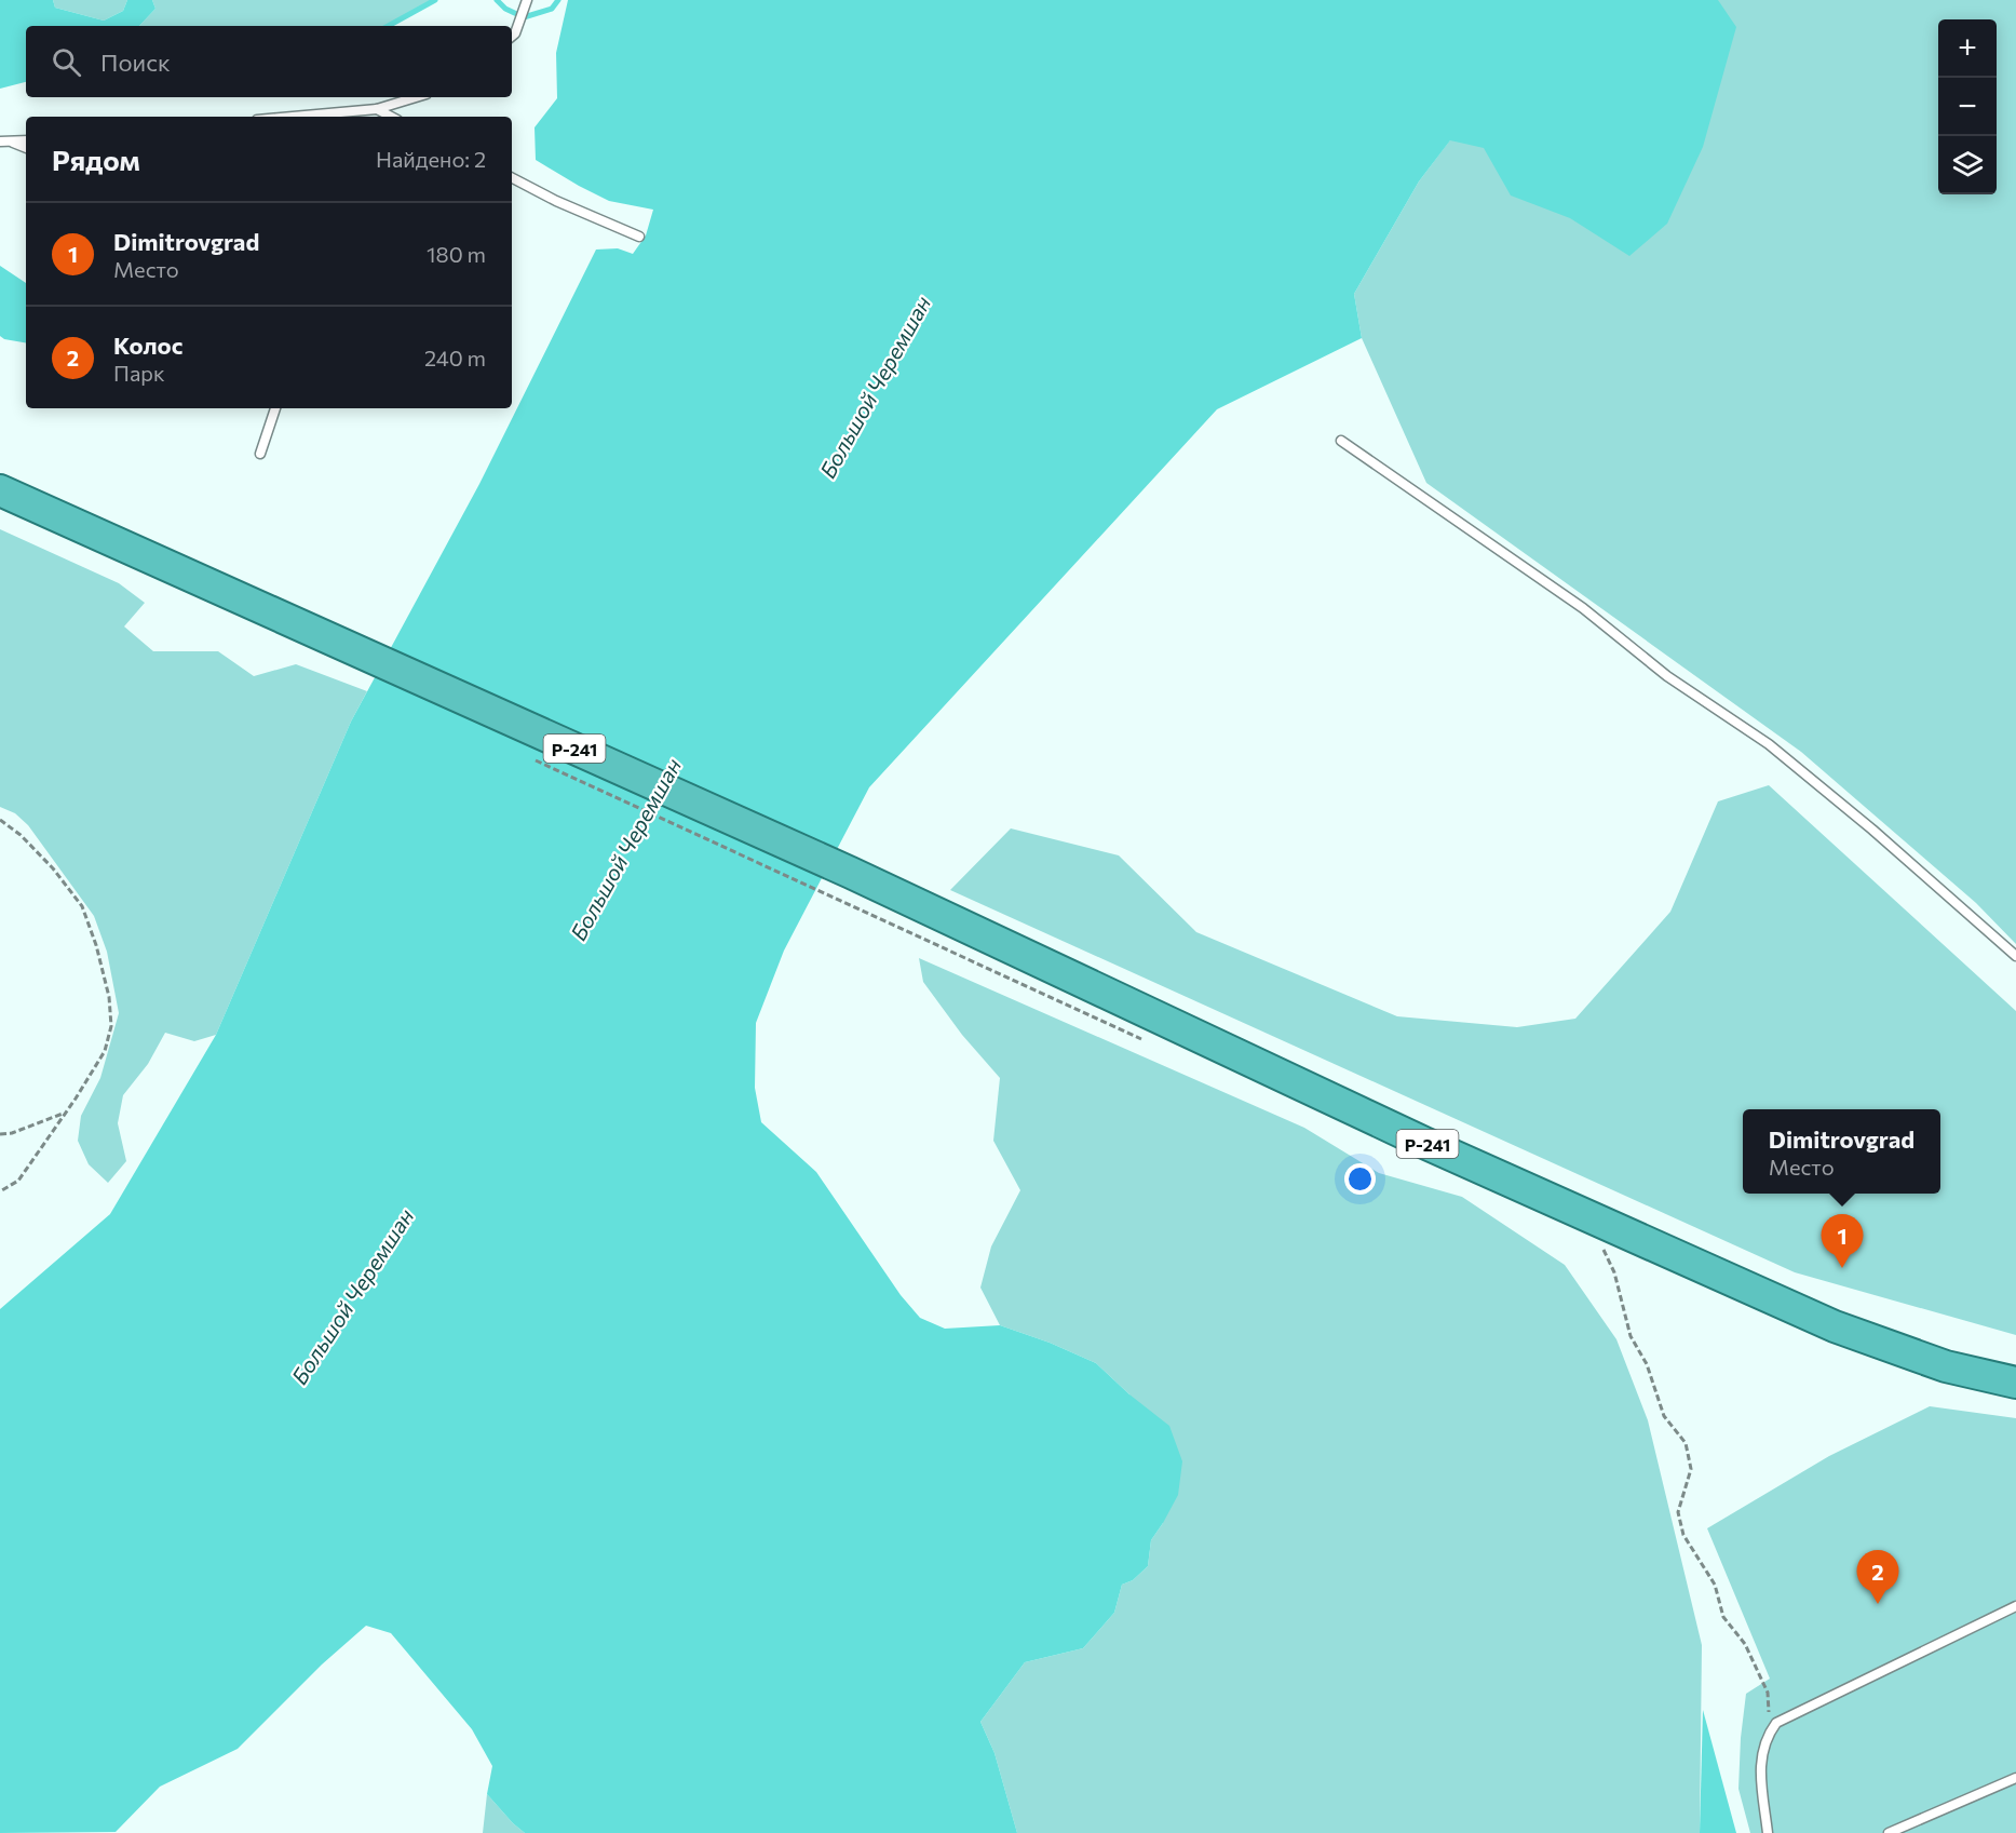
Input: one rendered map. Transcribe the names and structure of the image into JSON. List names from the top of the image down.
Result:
{
  "streets": {
    "highway": ["Р-241"]
  },
  "water": ["Большой Черемшан"],
  "page": {
    "map_buttons": ["+", "−"],
    "search": "Поиск",
    "heading": ["Рядом", "Найдено: 2"],
    "list": [
      {
        "mark": "1",
        "name": "Dimitrovgrad",
        "note": "Место",
        "value": "180 m"
      },
      {
        "mark": "2",
        "name": "Колос",
        "note": "Парк",
        "value": "240 m"
      }
    ],
    "popup": ["Dimitrovgrad", "Место"],
    "pins": ["1", "2"]
  }
}
